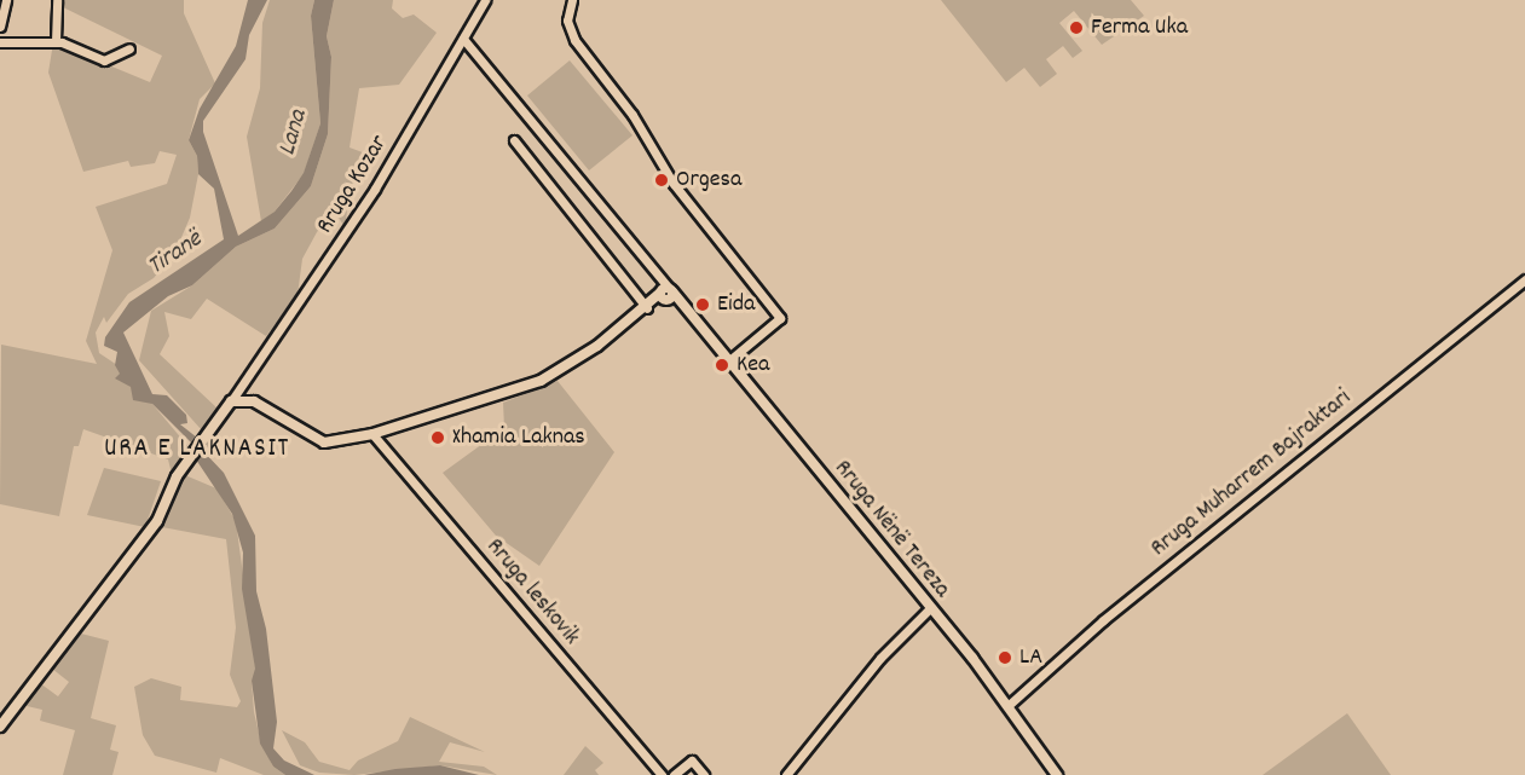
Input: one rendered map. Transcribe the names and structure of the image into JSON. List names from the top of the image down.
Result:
{
  "streets": {
    "main road": ["Rruga Nënë Tereza"],
    "street": ["Rruga Kozar", "Rruga Muharrem Bajraktari", "Rruga leskovik"]
  },
  "crossings": [
    ["Rruga Muharrem Bajraktari", "Rruga Nënë Tereza"]
  ],
  "districts": ["URA E LAKNASIT"],
  "water": ["Lana", "Tiranë"],
  "places": [
    "Ferma Uka",
    "Orgesa",
    "Eida",
    "Kea",
    "Xhamia Laknas",
    "LA"
  ]
}
